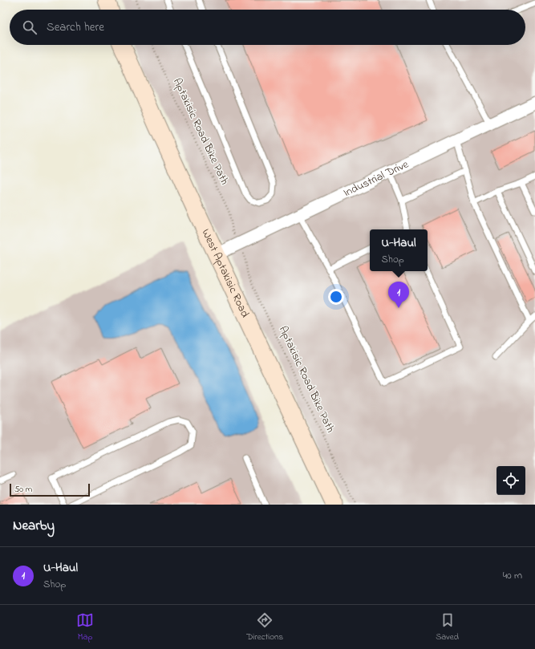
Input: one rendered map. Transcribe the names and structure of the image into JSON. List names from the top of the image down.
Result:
{
  "streets": {
    "main road": ["West Aptakisic Road"],
    "street": ["Industrial Drive"],
    "path": ["Aptakisic Road Bike Path"]
  },
  "crossings": [
    ["Industrial Drive", "West Aptakisic Road"]
  ],
  "scale_bar": "50 m",
  "page": {
    "search": "Search here",
    "popup": ["U-Haul", "Shop"],
    "pins": "1",
    "scale": "50 m",
    "heading": "Nearby",
    "list": [
      {
        "mark": "1",
        "name": "U-Haul",
        "note": "Shop",
        "value": "40 m"
      }
    ],
    "nav": ["Map", "Directions", "Saved"]
  }
}
